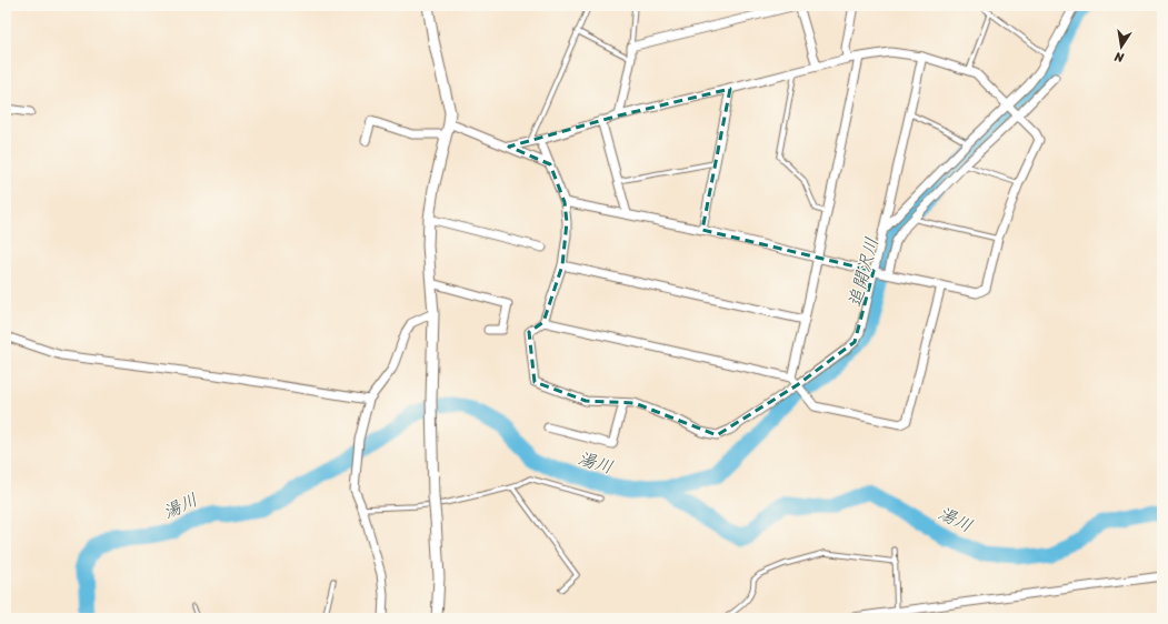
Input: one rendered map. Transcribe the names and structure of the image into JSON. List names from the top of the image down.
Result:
{
  "water": ["追開沢川", "湯川"],
  "north": "bottom"
}
